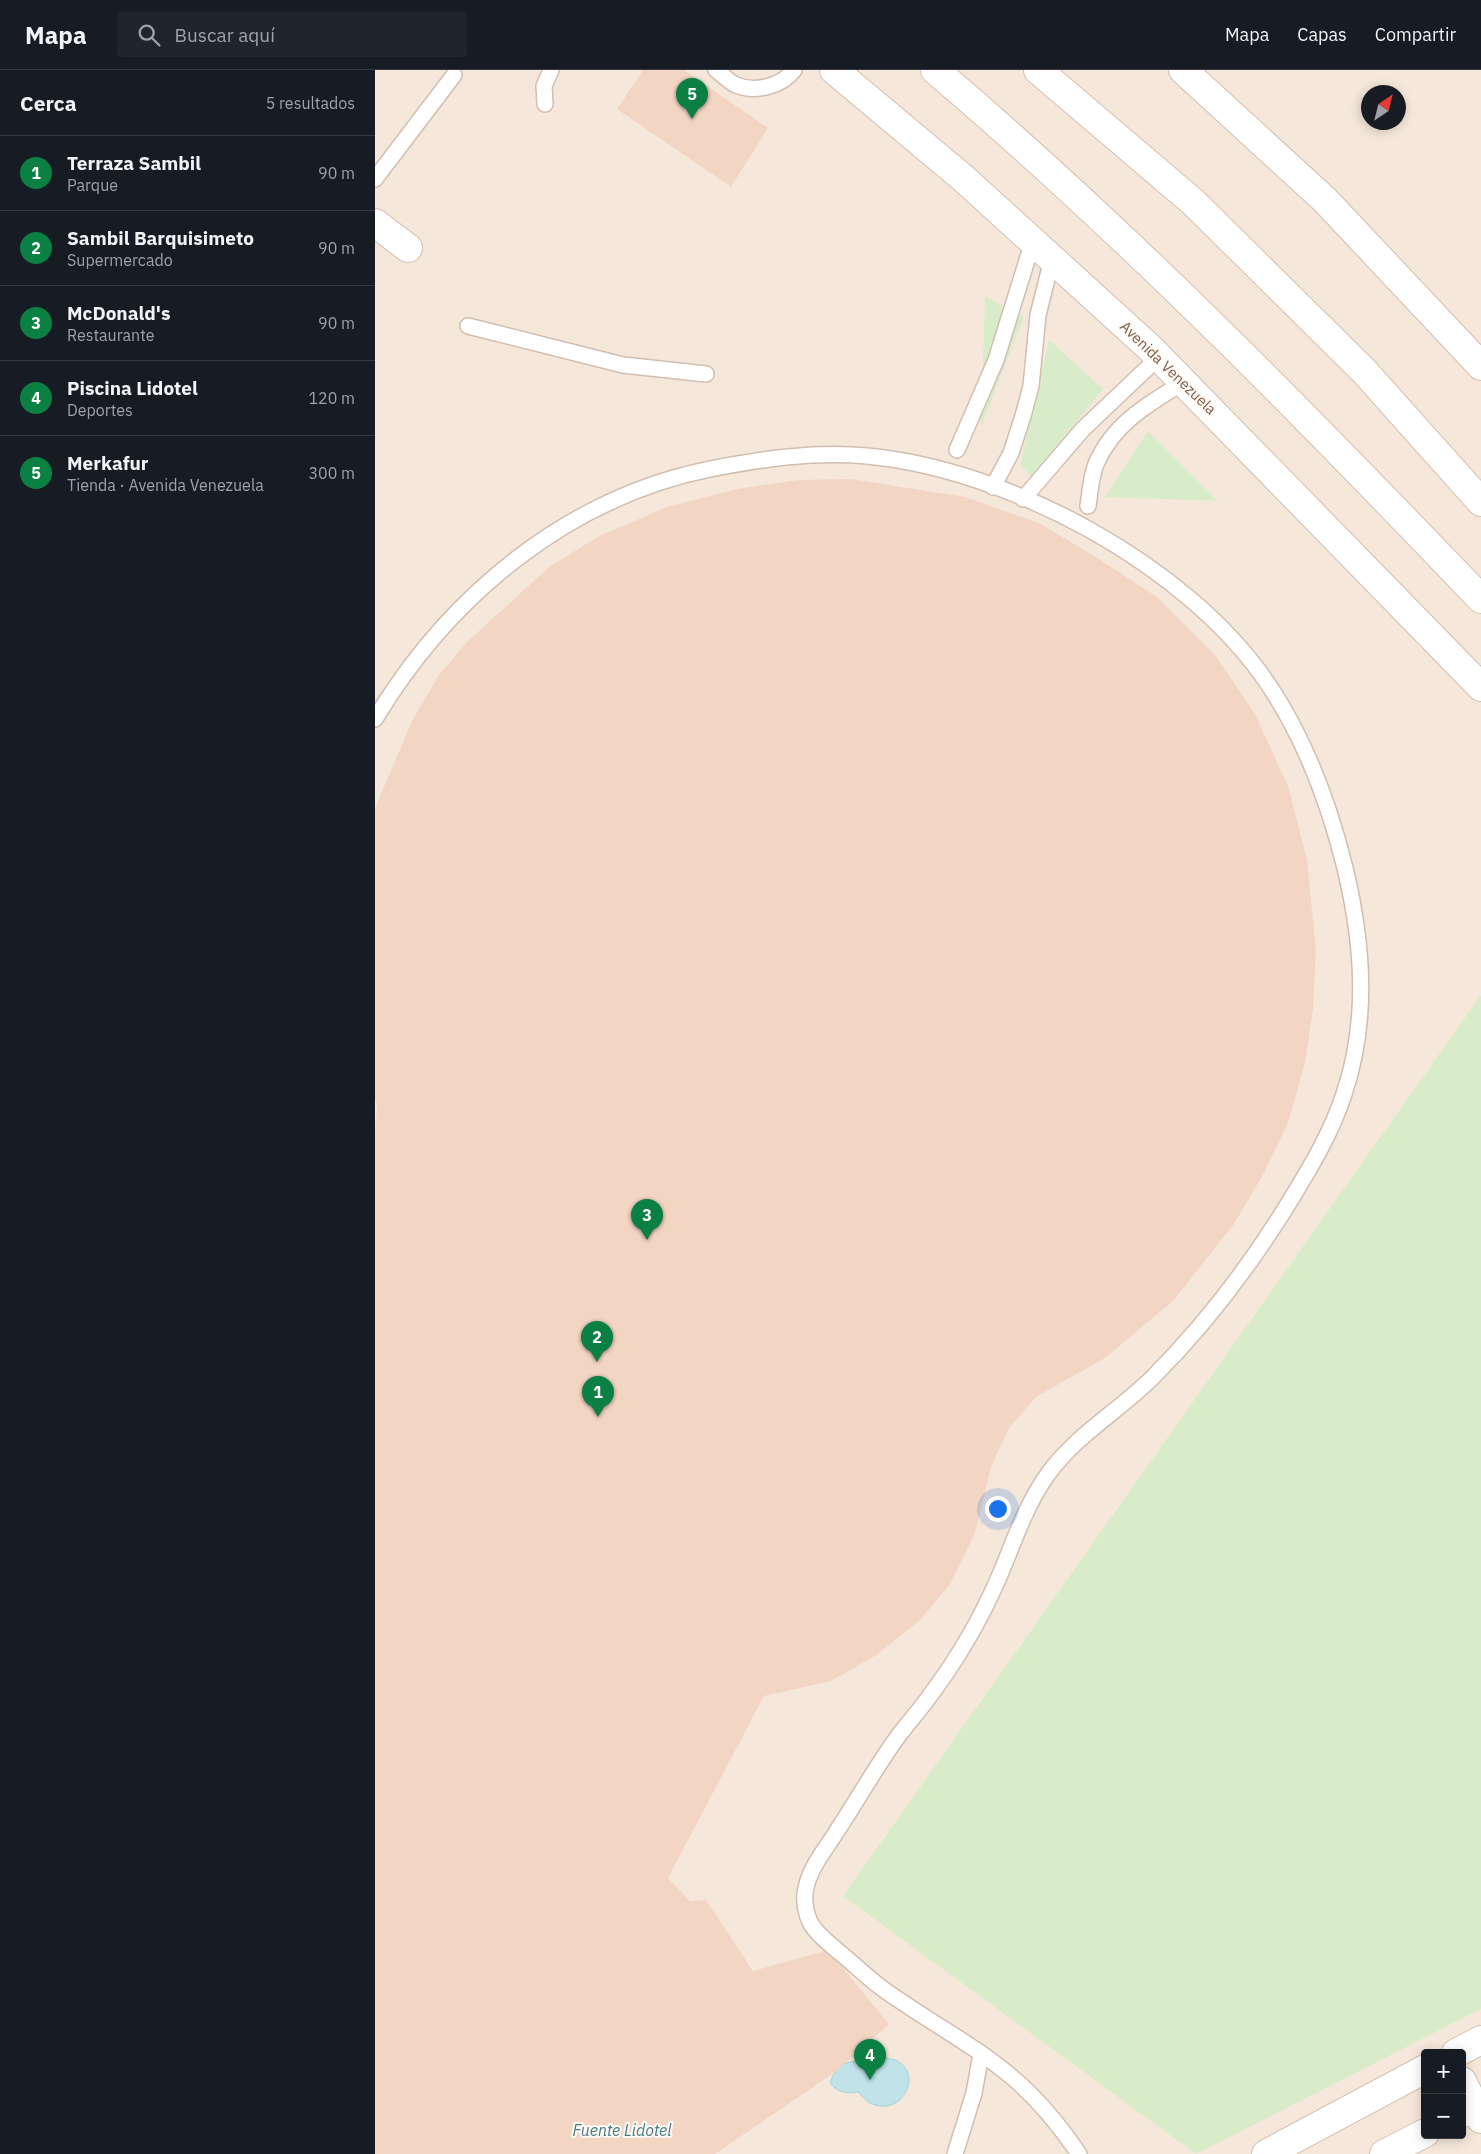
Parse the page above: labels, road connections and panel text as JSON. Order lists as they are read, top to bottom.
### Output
{
  "streets": {
    "street": ["Avenida Venezuela"]
  },
  "water": ["Fuente Lidotel"],
  "north": "top right",
  "page": {
    "header": "Mapa",
    "search": "Buscar aquí",
    "nav": ["Mapa", "Capas", "Compartir"],
    "heading": ["Cerca", "5 resultados"],
    "pins": [
      "5",
      "3",
      "2",
      "1",
      "4"
    ],
    "list": [
      {
        "mark": "1",
        "name": "Terraza Sambil",
        "note": "Parque",
        "value": "90 m"
      },
      {
        "mark": "2",
        "name": "Sambil Barquisimeto",
        "note": "Supermercado",
        "value": "90 m"
      },
      {
        "mark": "3",
        "name": "McDonald's",
        "note": "Restaurante",
        "value": "90 m"
      },
      {
        "mark": "4",
        "name": "Piscina Lidotel",
        "note": "Deportes",
        "value": "120 m"
      },
      {
        "mark": "5",
        "name": "Merkafur",
        "note": "Tienda · Avenida Venezuela",
        "value": "300 m"
      }
    ],
    "map_buttons": ["+", "−"]
  }
}
